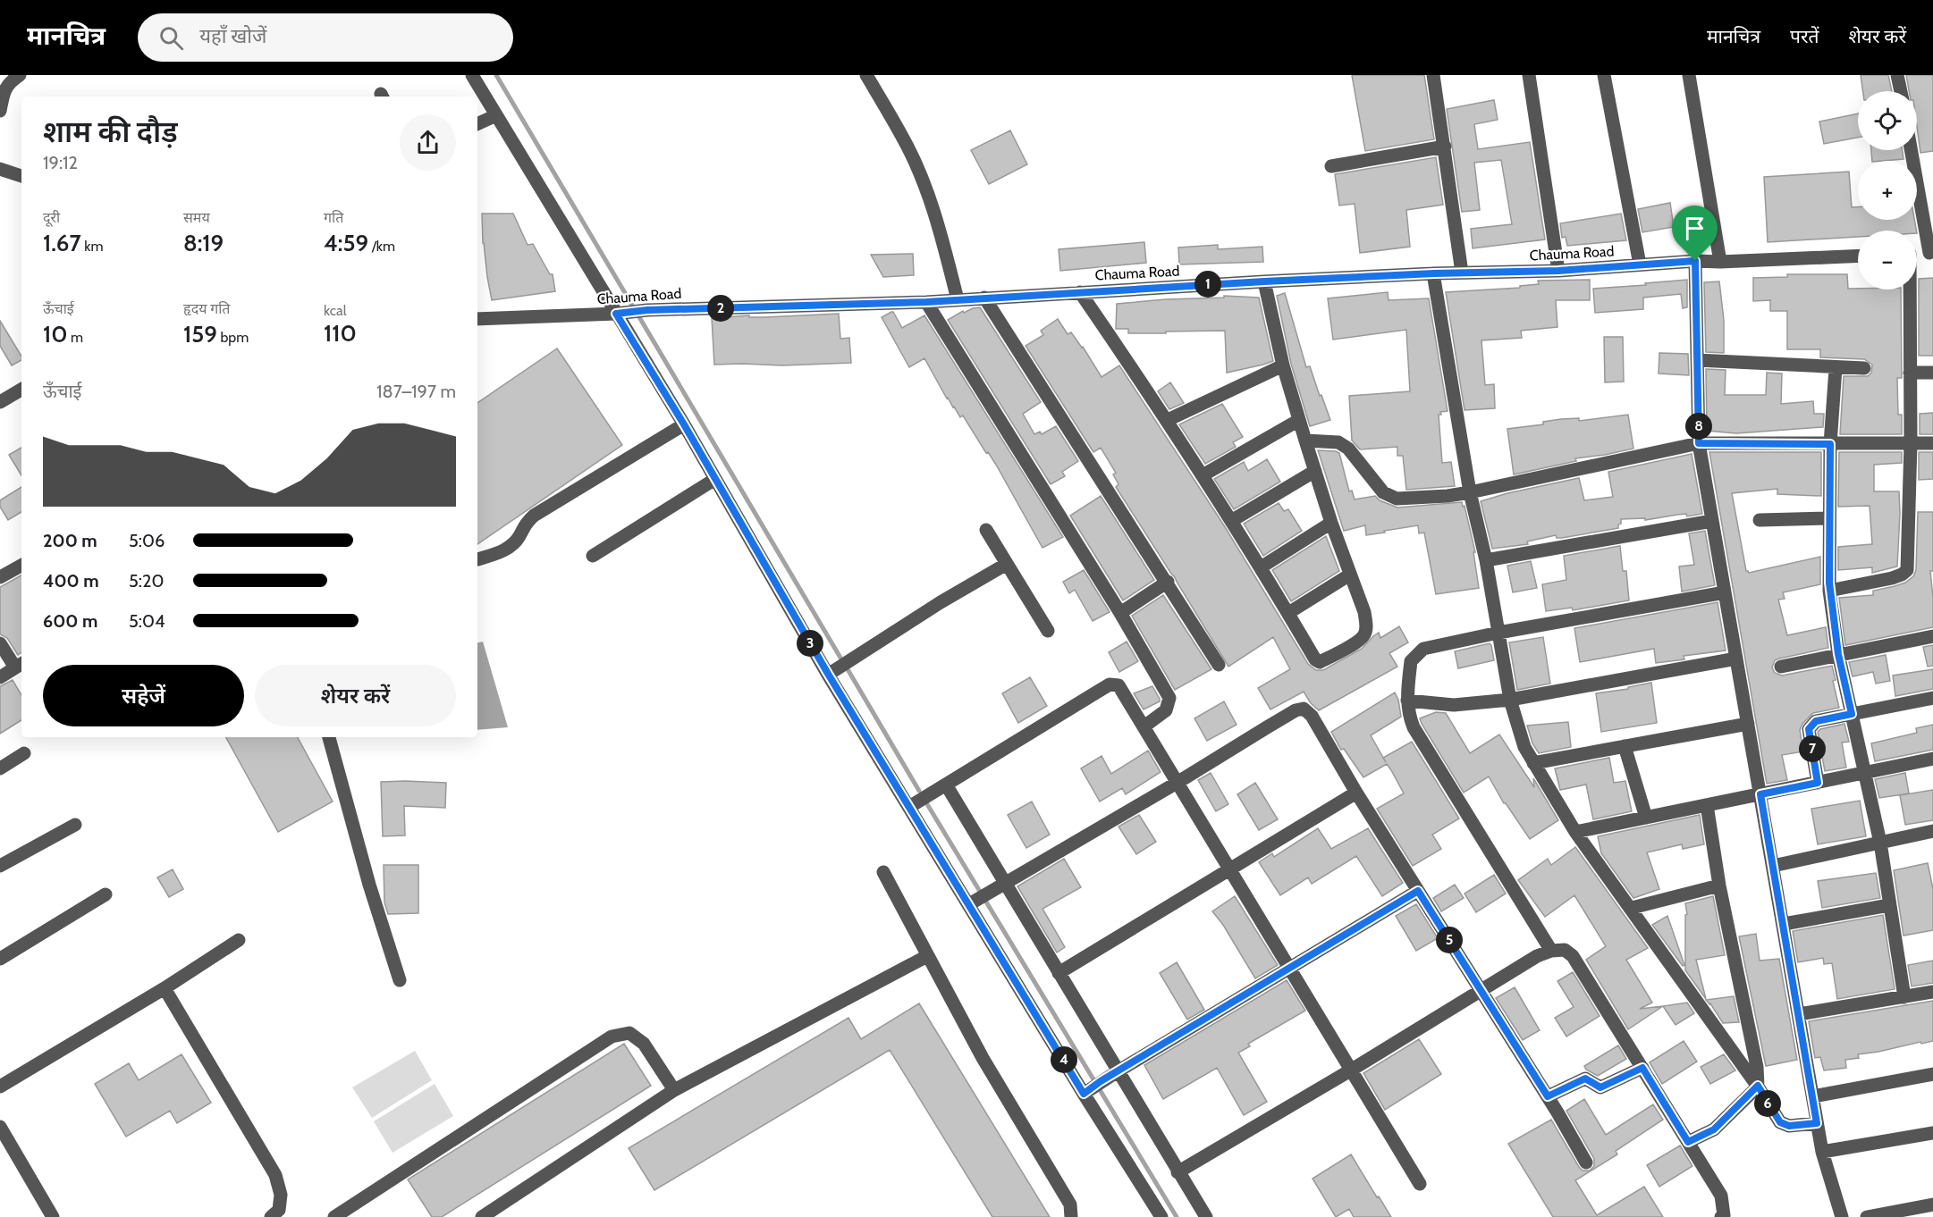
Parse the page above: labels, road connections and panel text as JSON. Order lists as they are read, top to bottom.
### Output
{
  "streets": {
    "street": ["Chauma Road"]
  },
  "page": {
    "header": "मानचित्र",
    "search": "यहाँ खोजें",
    "nav": ["मानचित्र", "परतें", "शेयर करें"],
    "map_buttons": ["+", "−"],
    "heading": ["शाम की दौड़", "19:12"],
    "stats": [
      ["दूरी", "1.67 km"],
      ["समय", "8:19"],
      ["गति", "4:59 /km"],
      ["ऊँचाई", "10 m"],
      ["हृदय गति", "159 bpm"],
      ["kcal", "110"]
    ],
    "pins": [
      "1",
      "2",
      "8",
      "3",
      "7",
      "5",
      "4",
      "6"
    ],
    "chart": ["ऊँचाई", "187–197 m"],
    "list": [
      {
        "name": "200 m",
        "note": "5:06"
      },
      {
        "name": "400 m",
        "note": "5:20"
      },
      {
        "name": "600 m",
        "note": "5:04"
      }
    ],
    "buttons": ["सहेजें", "शेयर करें"]
  }
}
